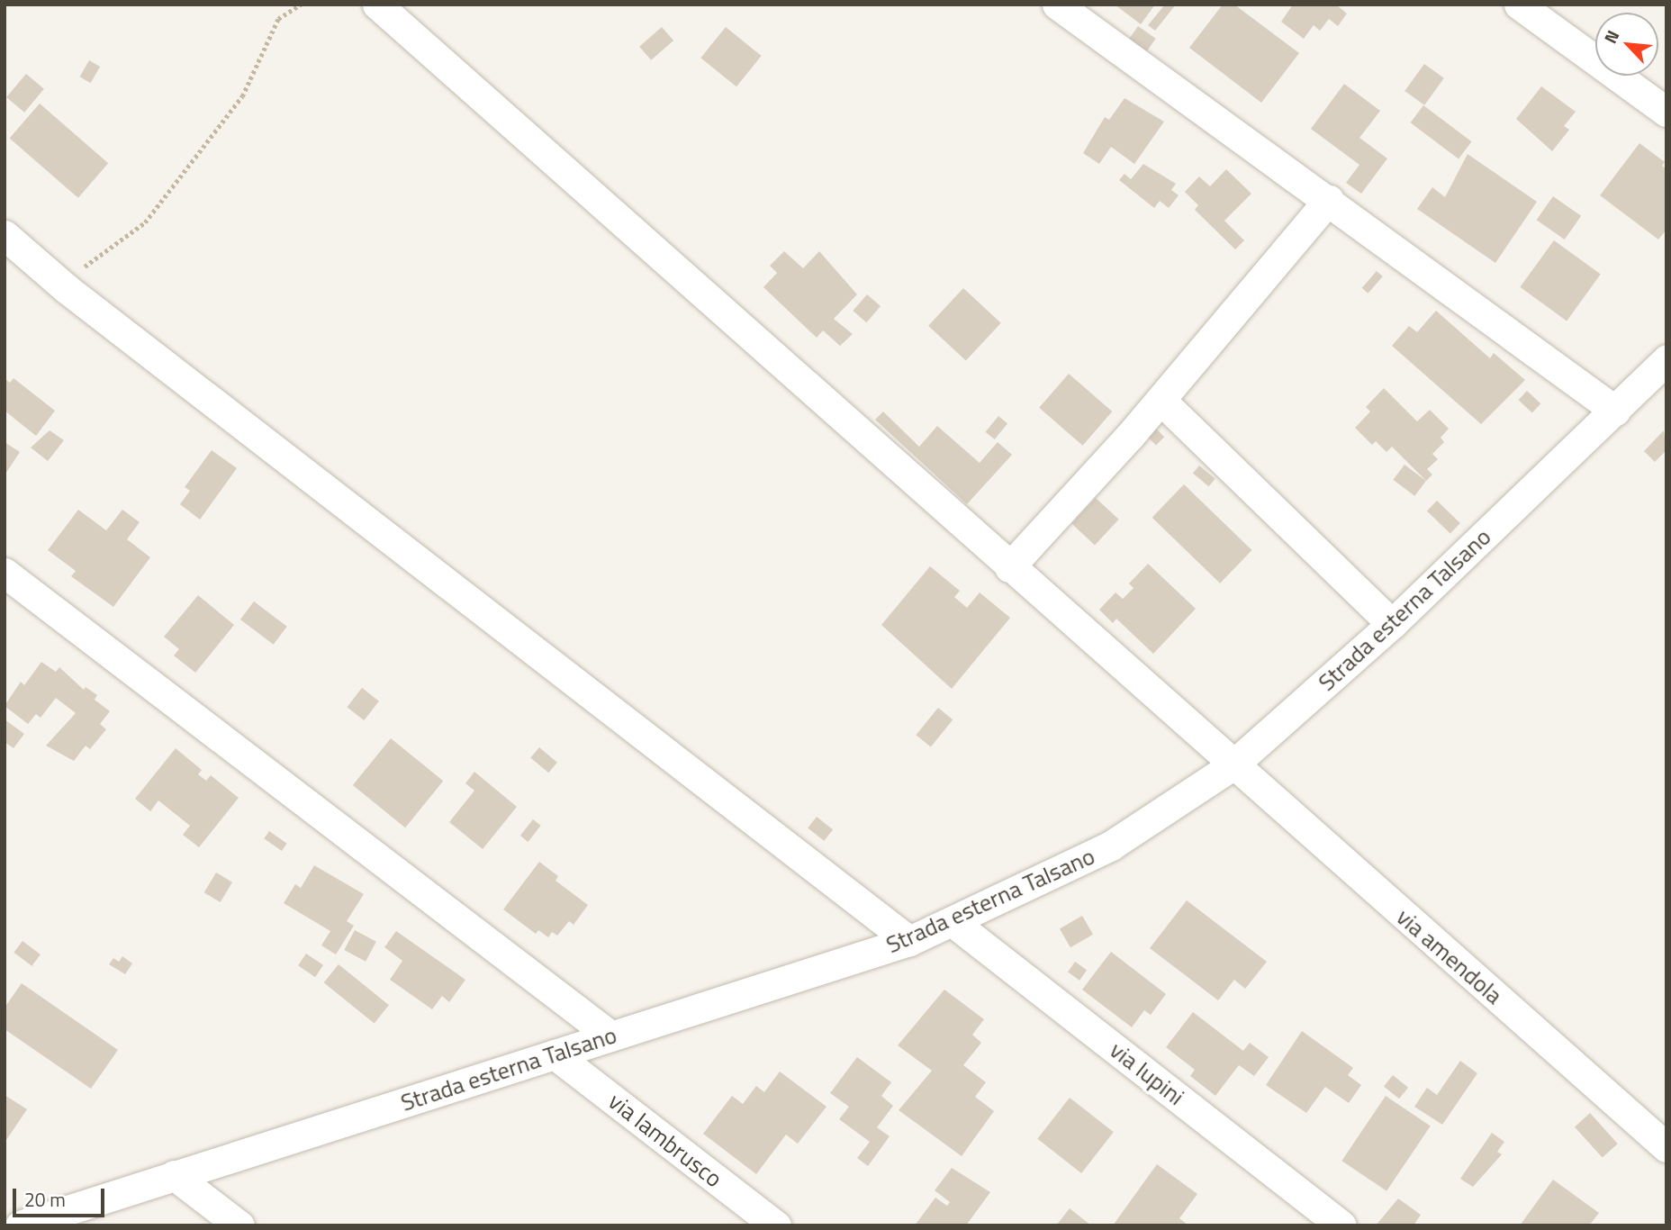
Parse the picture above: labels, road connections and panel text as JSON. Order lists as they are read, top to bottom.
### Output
{
  "streets": {
    "street": [
      "Strada esterna Talsano",
      "via amendola",
      "via lupini",
      "via lambrusco"
    ]
  },
  "crossings": [
    ["Strada esterna Talsano", "via amendola"],
    ["Strada esterna Talsano", "via lupini"],
    ["Strada esterna Talsano", "via lambrusco"]
  ],
  "scale_bar": "20 m",
  "north": "top left"
}
